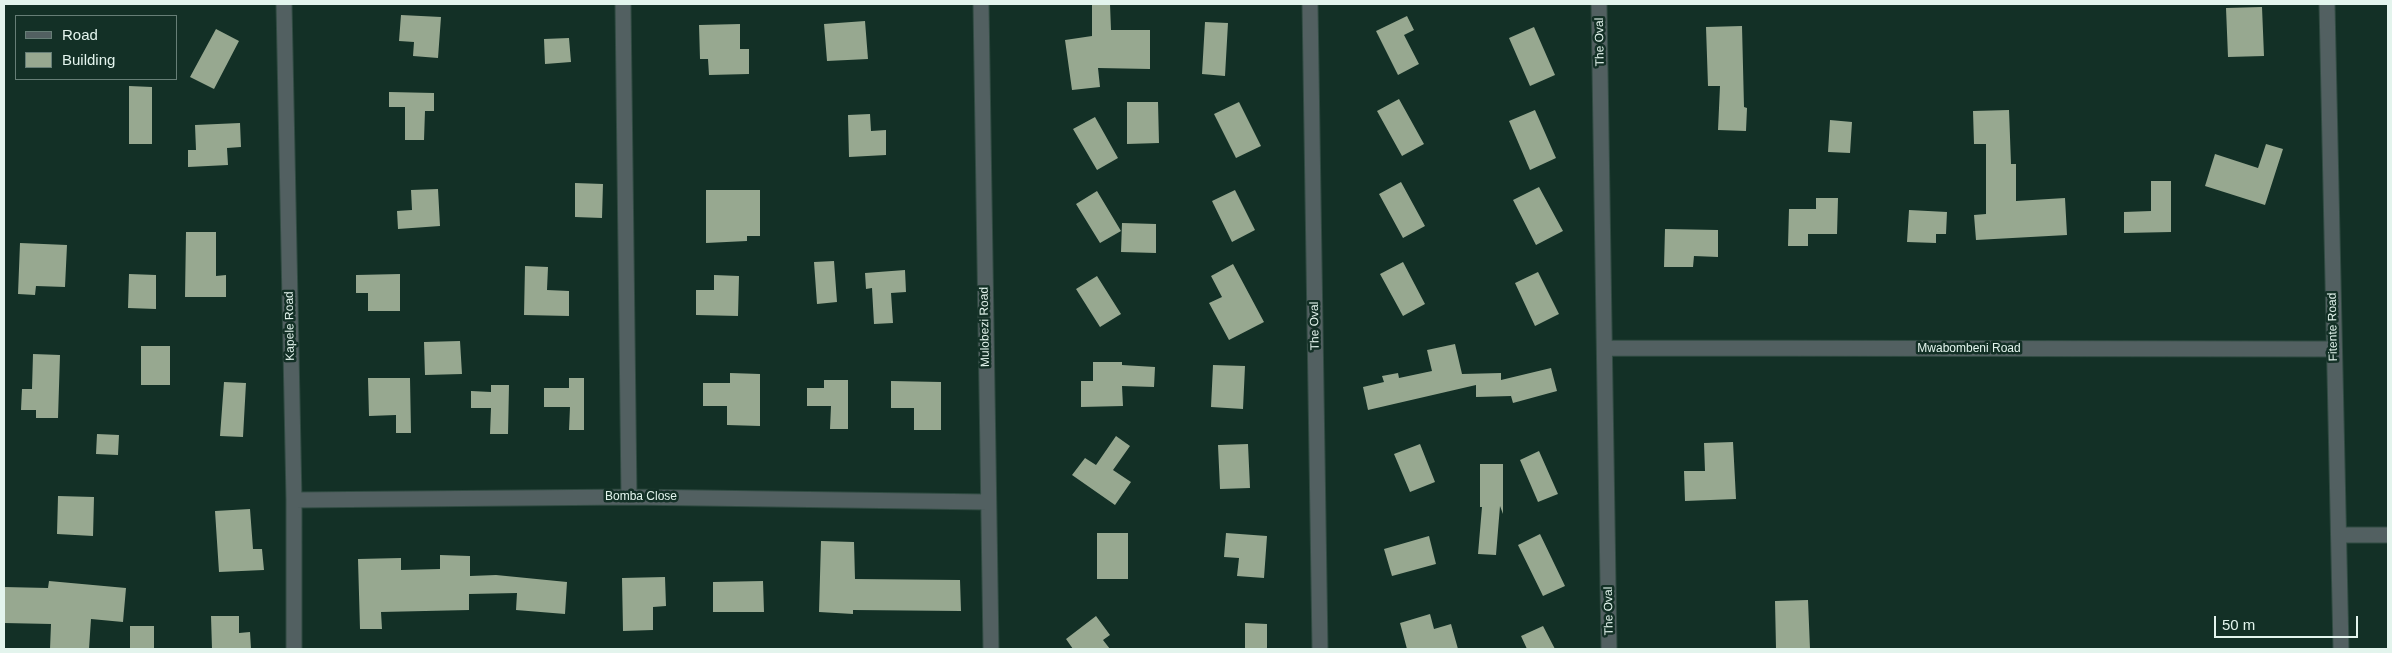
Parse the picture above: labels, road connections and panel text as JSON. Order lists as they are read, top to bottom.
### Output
{
  "streets": {
    "street": [
      "The Oval",
      "Kapele Road",
      "Mulobezi Road",
      "Fitente Road",
      "Mwabombeni Road",
      "Bomba Close"
    ]
  },
  "crossings": [
    ["The Oval", "Mwabombeni Road"],
    ["Kapele Road", "Bomba Close"],
    ["Mulobezi Road", "Bomba Close"],
    ["Fitente Road", "Mwabombeni Road"]
  ],
  "legend": ["Road", "Building"],
  "scale_bar": "50 m"
}
